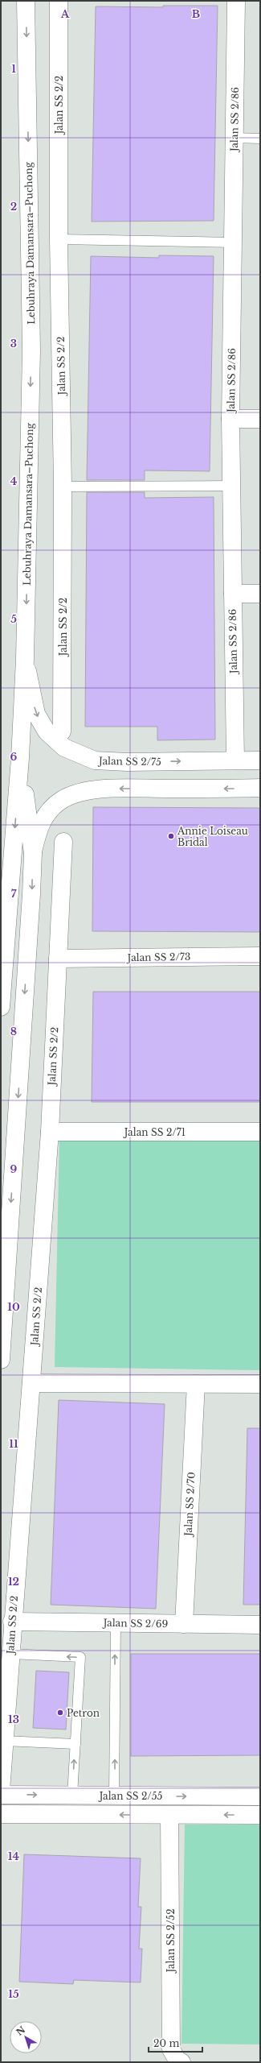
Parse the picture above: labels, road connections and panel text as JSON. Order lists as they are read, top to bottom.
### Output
{
  "streets": {
    "main road": [
      "Jalan SS 2/2",
      "Jalan SS 2/86",
      "Lebuhraya Damansara–Puchong",
      "Jalan SS 2/75",
      "Jalan SS 2/73",
      "Jalan SS 2/71",
      "Jalan SS 2/70",
      "Jalan SS 2/69",
      "Jalan SS 2/55",
      "Jalan SS 2/52"
    ]
  },
  "crossings": [
    ["Jalan SS 2/2", "Jalan SS 2/73"],
    ["Jalan SS 2/2", "Jalan SS 2/71"],
    ["Jalan SS 2/2", "Jalan SS 2/69"],
    ["Jalan SS 2/86", "Jalan SS 2/75"],
    ["Lebuhraya Damansara–Puchong", "Jalan SS 2/75"],
    ["Jalan SS 2/70", "Jalan SS 2/69"],
    ["Jalan SS 2/55", "Jalan SS 2/52"]
  ],
  "one_way": ["Lebuhraya Damansara–Puchong", "Jalan SS 2/75"],
  "places": ["Annie Loiseau Bridal", "Petron"],
  "scale_bar": "20 m",
  "north": "top left",
  "grid": {
    "columns": ["A", "B"],
    "rows": [
      "1",
      "2",
      "3",
      "4",
      "5",
      "6",
      "7",
      "8",
      "9",
      "10",
      "11",
      "12",
      "13",
      "14",
      "15"
    ]
  }
}
